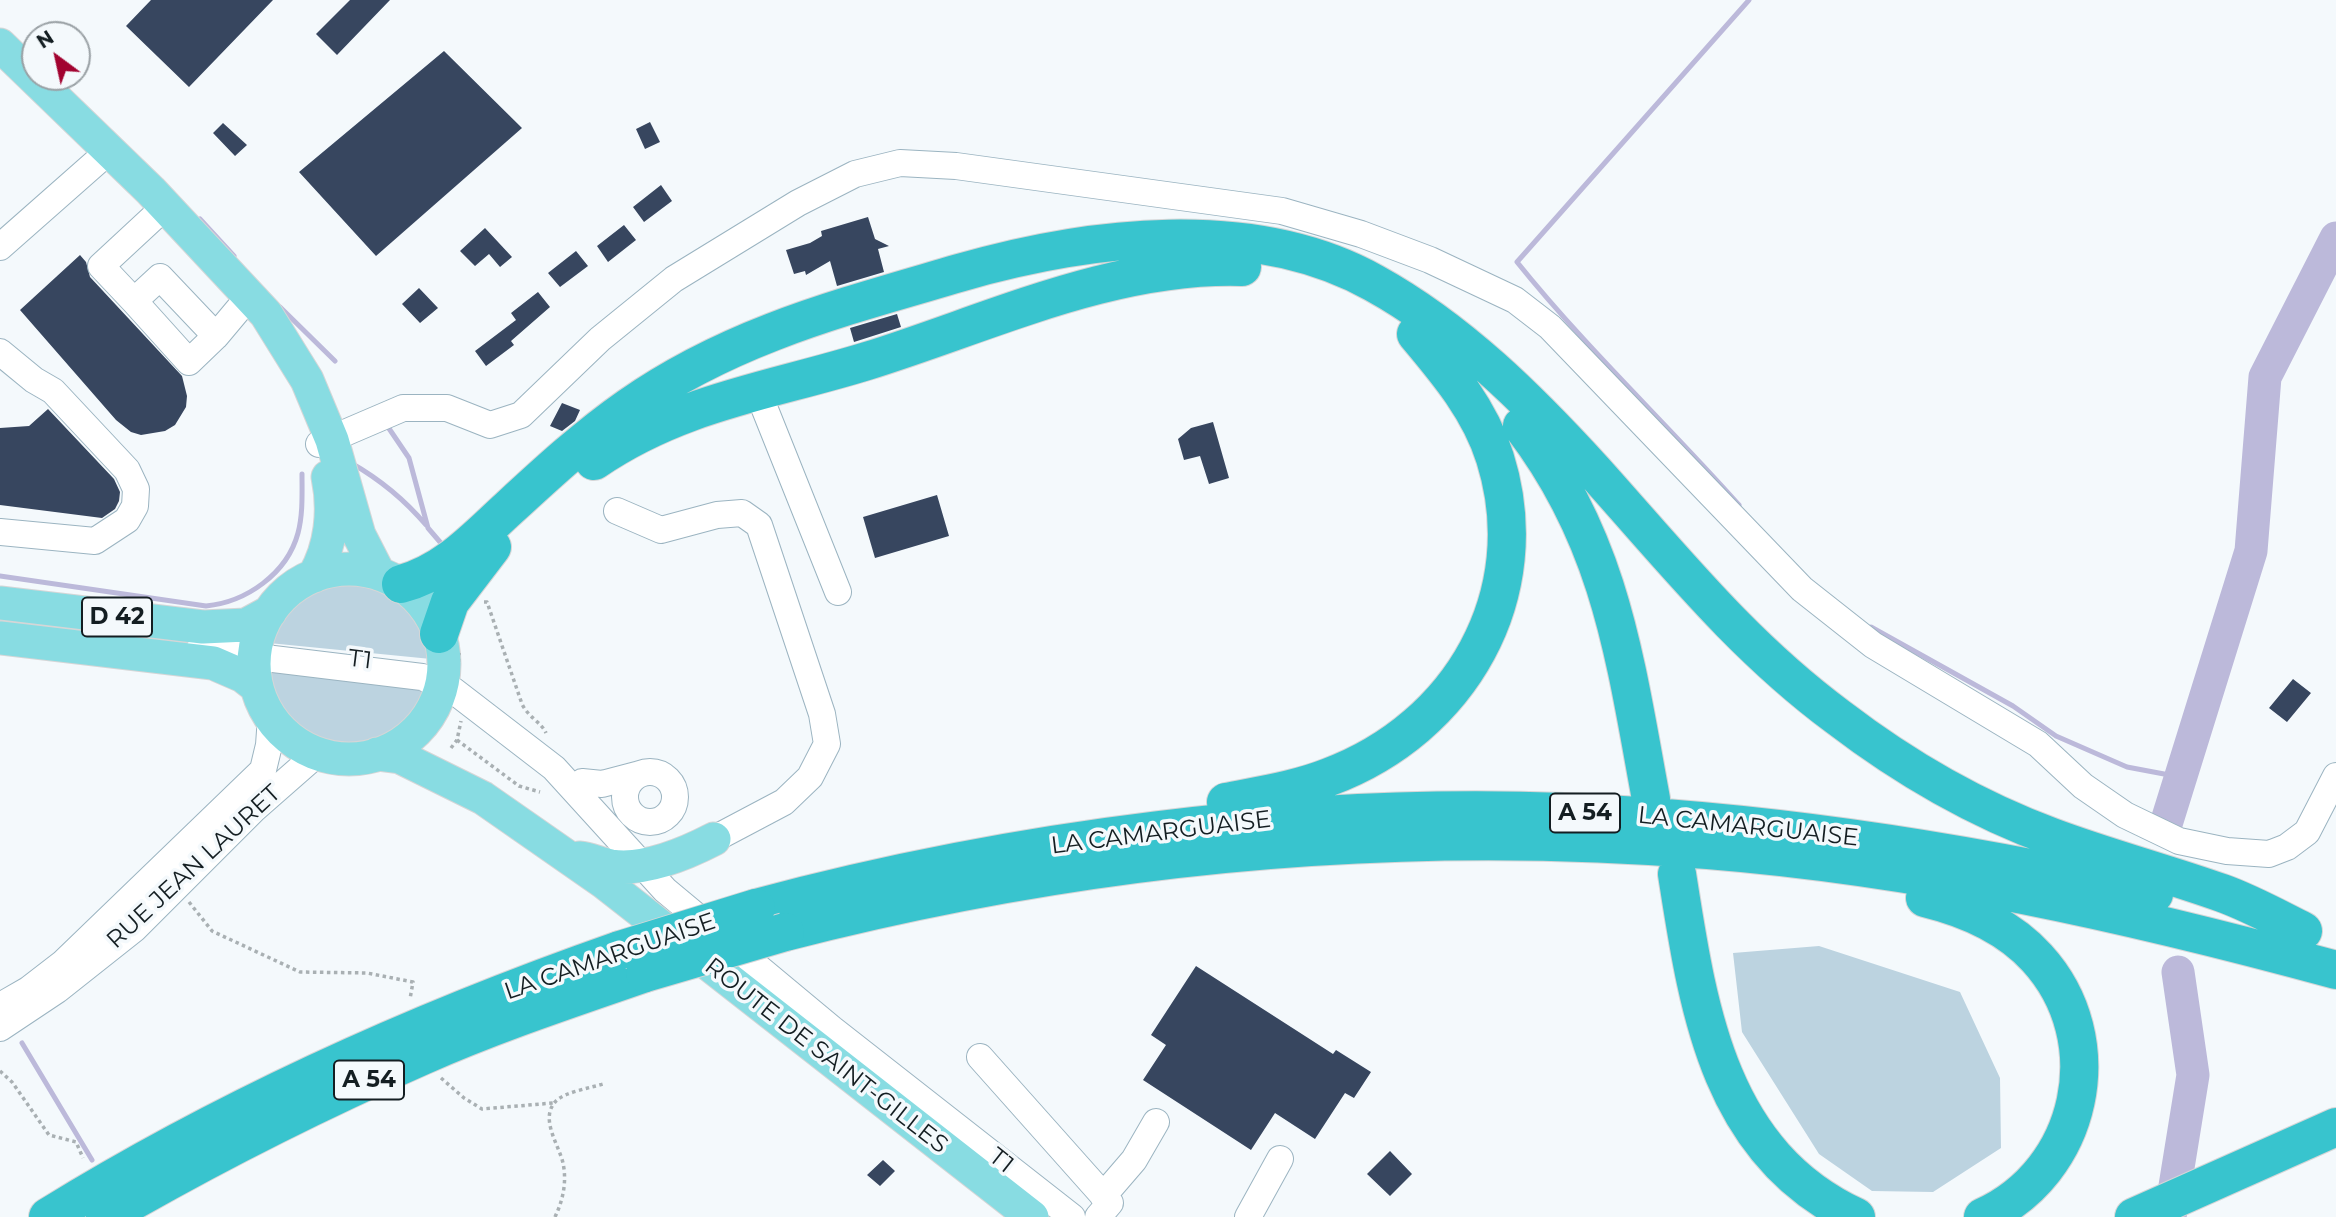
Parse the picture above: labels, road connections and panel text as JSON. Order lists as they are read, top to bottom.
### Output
{
  "streets": {
    "highway": ["A 54", "LA CAMARGUAISE"],
    "main road": ["D 42", "ROUTE DE SAINT-GILLES"],
    "street": ["T1", "RUE JEAN LAURET"]
  },
  "crossings": [
    ["D 42", "T1"]
  ],
  "north": "top left"
}
